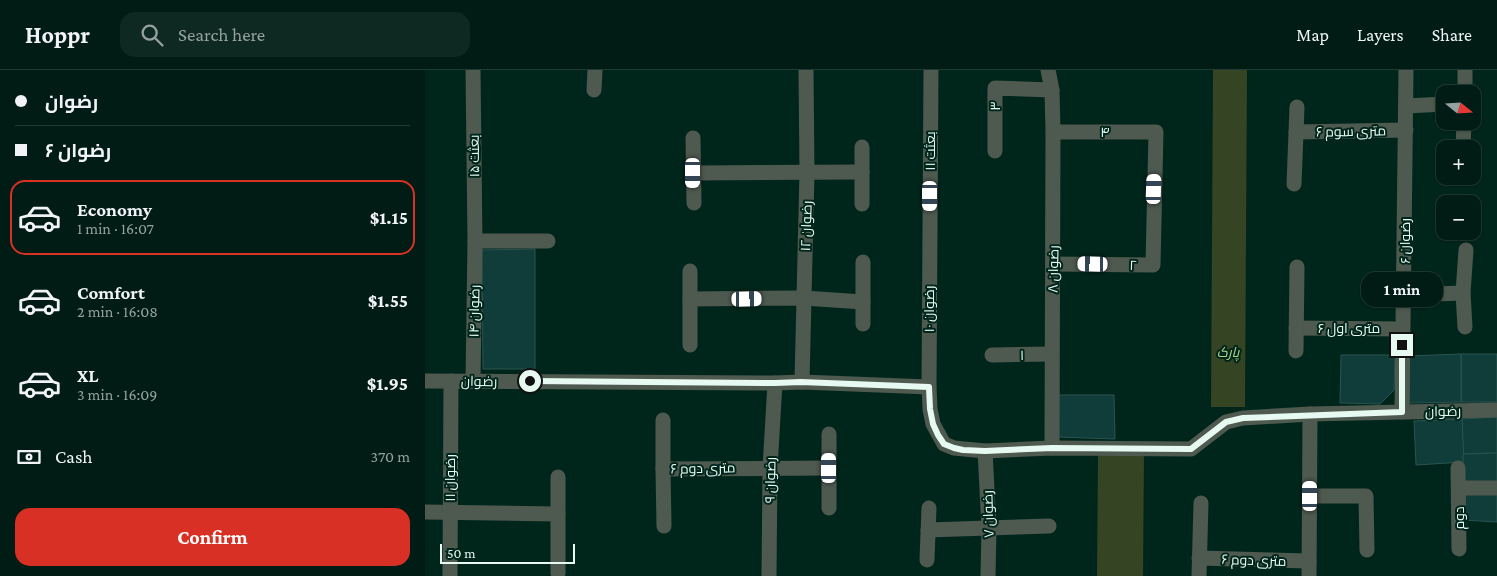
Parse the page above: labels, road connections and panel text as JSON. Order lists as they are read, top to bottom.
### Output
{
  "streets": {
    "street": [
      "۳",
      "۶ متری سوم",
      "۴",
      "بعثت ۱۱",
      "بعثت ۱۵",
      "رضوان ۱۲",
      "رضوان ۶",
      "۲",
      "رضوان ۸",
      "رضوان ۱۰",
      "رضوان ۱۴",
      "۶ متری اول",
      "۱",
      "رضوان",
      "۶ متری دوم",
      "رضوان ۱۱",
      "رضوان ۹",
      "رضوان ۷",
      "دوم"
    ]
  },
  "crossings": [
    ["۳", "رضوان ۸"],
    ["۶ متری سوم", "رضوان ۶"],
    ["۴", "۲"],
    ["۴", "رضوان ۸"],
    ["بعثت ۱۱", "رضوان ۱۰"],
    ["بعثت ۱۵", "رضوان ۱۴"],
    ["رضوان ۱۲", "رضوان"],
    ["رضوان ۶", "۶ متری اول"],
    ["رضوان ۶", "رضوان"],
    ["۲", "رضوان ۸"],
    ["رضوان ۸", "۱"],
    ["رضوان ۸", "رضوان"],
    ["رضوان ۱۰", "رضوان"],
    ["رضوان ۱۴", "رضوان"],
    ["رضوان", "رضوان ۱۱"],
    ["رضوان", "رضوان ۹"],
    ["رضوان", "رضوان ۷"],
    ["۶ متری دوم", "رضوان ۹"]
  ],
  "parks": ["پارک"],
  "scale_bar": "50 m",
  "north": "right",
  "page": {
    "header": "Hoppr",
    "search": "Search here",
    "nav": ["Map", "Layers", "Share"],
    "banner": ["رضوان", "رضوان ۶"],
    "map_buttons": ["+", "−"],
    "list": [
      {
        "name": "Economy",
        "note": "1 min · 16:07",
        "value": "$1.15"
      },
      {
        "name": "Comfort",
        "note": "2 min · 16:08",
        "value": "$1.55"
      },
      {
        "name": "XL",
        "note": "3 min · 16:09",
        "value": "$1.95"
      }
    ],
    "bubble": "1 min",
    "pay": ["Cash", "370 m"],
    "buttons": "Confirm",
    "scale": "50 m"
  }
}
